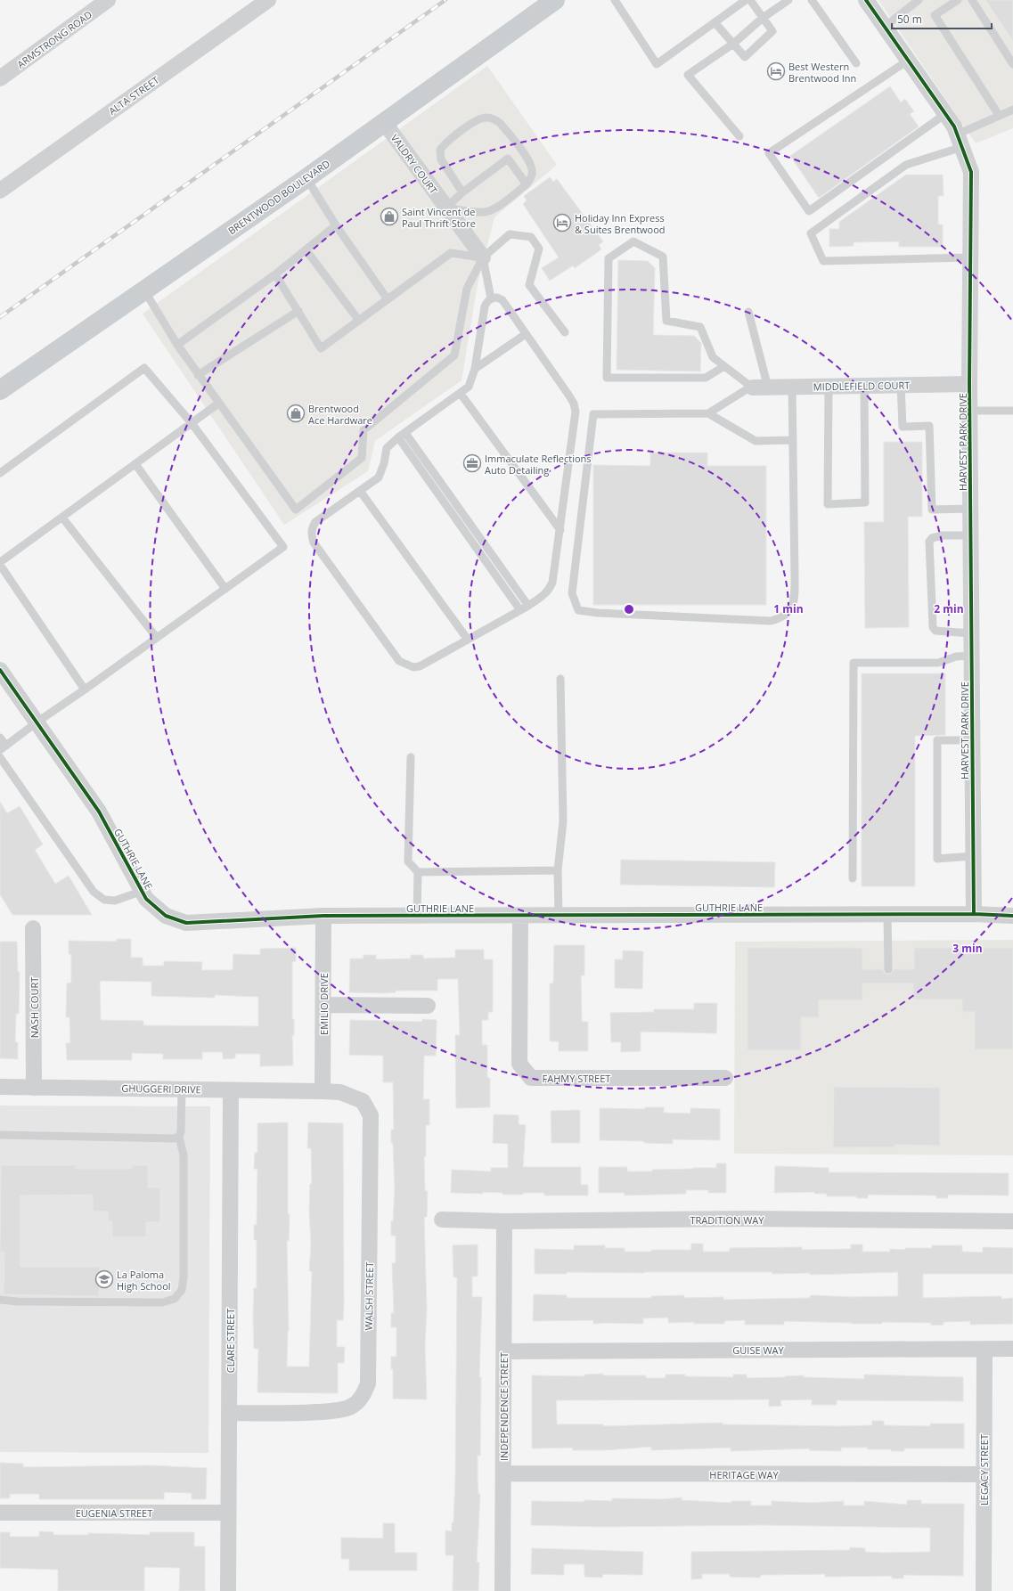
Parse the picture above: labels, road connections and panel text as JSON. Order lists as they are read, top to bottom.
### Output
{
  "streets": {
    "main road": ["BRENTWOOD BOULEVARD"],
    "street": [
      "ARMSTRONG ROAD",
      "ALTA STREET",
      "VALDRY COURT",
      "MIDDLEFIELD COURT",
      "HARVEST PARK DRIVE",
      "GUTHRIE LANE",
      "EMILIO DRIVE",
      "NASH COURT",
      "FAHMY STREET",
      "GHUGGERI DRIVE",
      "TRADITION WAY",
      "WALSH STREET",
      "CLARE STREET",
      "GUISE WAY",
      "INDEPENDENCE STREET",
      "LEGACY STREET",
      "HERITAGE WAY",
      "EUGENIA STREET"
    ]
  },
  "crossings": [
    ["VALDRY COURT", "BRENTWOOD BOULEVARD"],
    ["MIDDLEFIELD COURT", "HARVEST PARK DRIVE"],
    ["HARVEST PARK DRIVE", "GUTHRIE LANE"],
    ["GUTHRIE LANE", "EMILIO DRIVE"],
    ["GUTHRIE LANE", "FAHMY STREET"],
    ["EMILIO DRIVE", "GHUGGERI DRIVE"],
    ["EMILIO DRIVE", "WALSH STREET"],
    ["NASH COURT", "GHUGGERI DRIVE"],
    ["GHUGGERI DRIVE", "WALSH STREET"],
    ["GHUGGERI DRIVE", "CLARE STREET"],
    ["TRADITION WAY", "INDEPENDENCE STREET"],
    ["WALSH STREET", "CLARE STREET"],
    ["CLARE STREET", "EUGENIA STREET"],
    ["GUISE WAY", "INDEPENDENCE STREET"],
    ["GUISE WAY", "LEGACY STREET"],
    ["INDEPENDENCE STREET", "HERITAGE WAY"],
    ["LEGACY STREET", "HERITAGE WAY"]
  ],
  "places": {
    "hotel": ["Best Western Brentwood Inn", "Holiday Inn Express & Suites Brentwood"],
    "shop": ["Saint Vincent de Paul Thrift Store", "Brentwood Ace Hardware"],
    "office": ["Immaculate Reflections Auto Detailing"],
    "school or university": ["La Paloma High School"]
  },
  "scale_bar": "50 m",
  "rings": ["1 min", "2 min", "3 min"]
}
